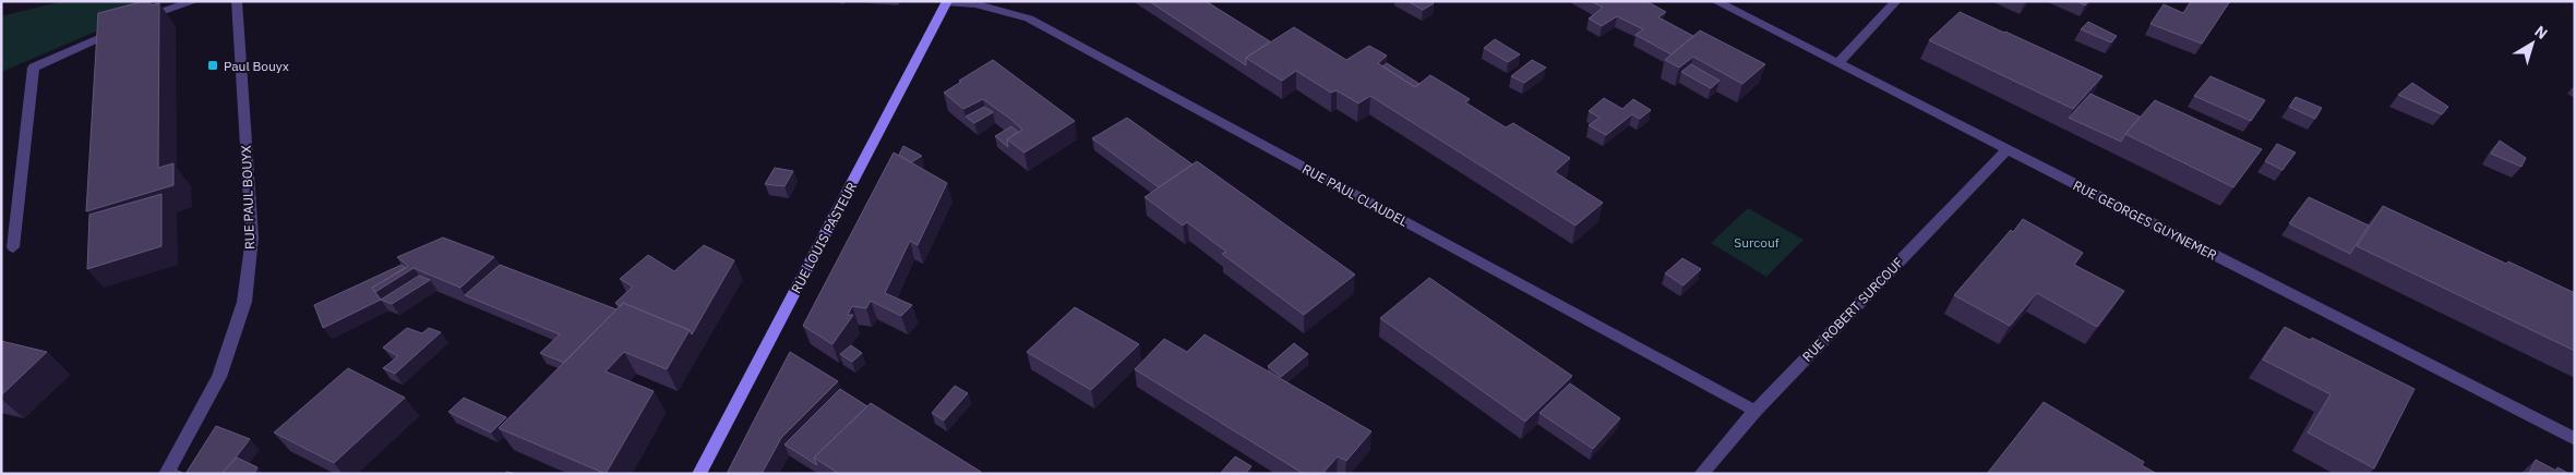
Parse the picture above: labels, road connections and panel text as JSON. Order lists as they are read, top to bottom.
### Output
{
  "streets": {
    "main road": ["RUE LOUIS PASTEUR"],
    "street": [
      "RUE PAUL CLAUDEL",
      "RUE PAUL BOUYX",
      "RUE GEORGES GUYNEMER",
      "RUE ROBERT SURCOUF"
    ]
  },
  "crossings": [
    ["RUE PAUL CLAUDEL", "RUE LOUIS PASTEUR"],
    ["RUE PAUL CLAUDEL", "RUE ROBERT SURCOUF"],
    ["RUE GEORGES GUYNEMER", "RUE ROBERT SURCOUF"]
  ],
  "parks": ["Surcouf"],
  "places": {
    "transit": ["Paul Bouyx"]
  },
  "north": "top right"
}
